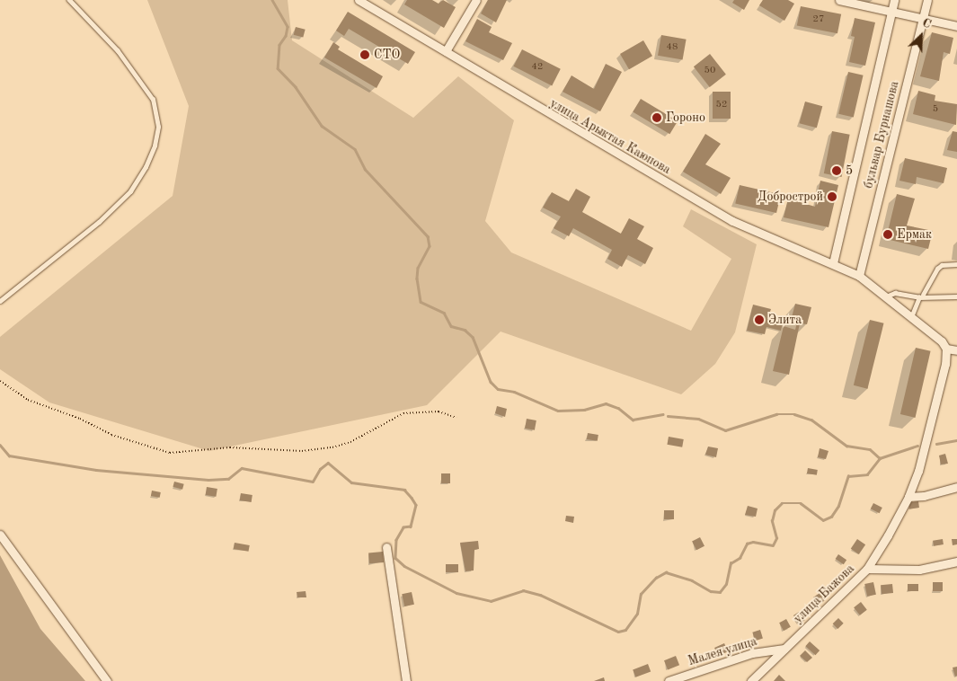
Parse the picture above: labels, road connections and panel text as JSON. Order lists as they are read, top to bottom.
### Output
{
  "streets": {
    "street": [
      "бульвар Бурнашова",
      "улица Арыктая Каюпова",
      "улица Бажова",
      "Малея улица"
    ]
  },
  "crossings": [
    ["бульвар Бурнашова", "улица Арыктая Каюпова"],
    ["улица Бажова", "Малея улица"]
  ],
  "places": [
    "СТО",
    "Гороно",
    "5",
    "Добрострой",
    "Ермак",
    "Элита"
  ],
  "house_numbers": [
    "27",
    "48",
    "42",
    "50",
    "52",
    "5"
  ],
  "north": "top right"
}
